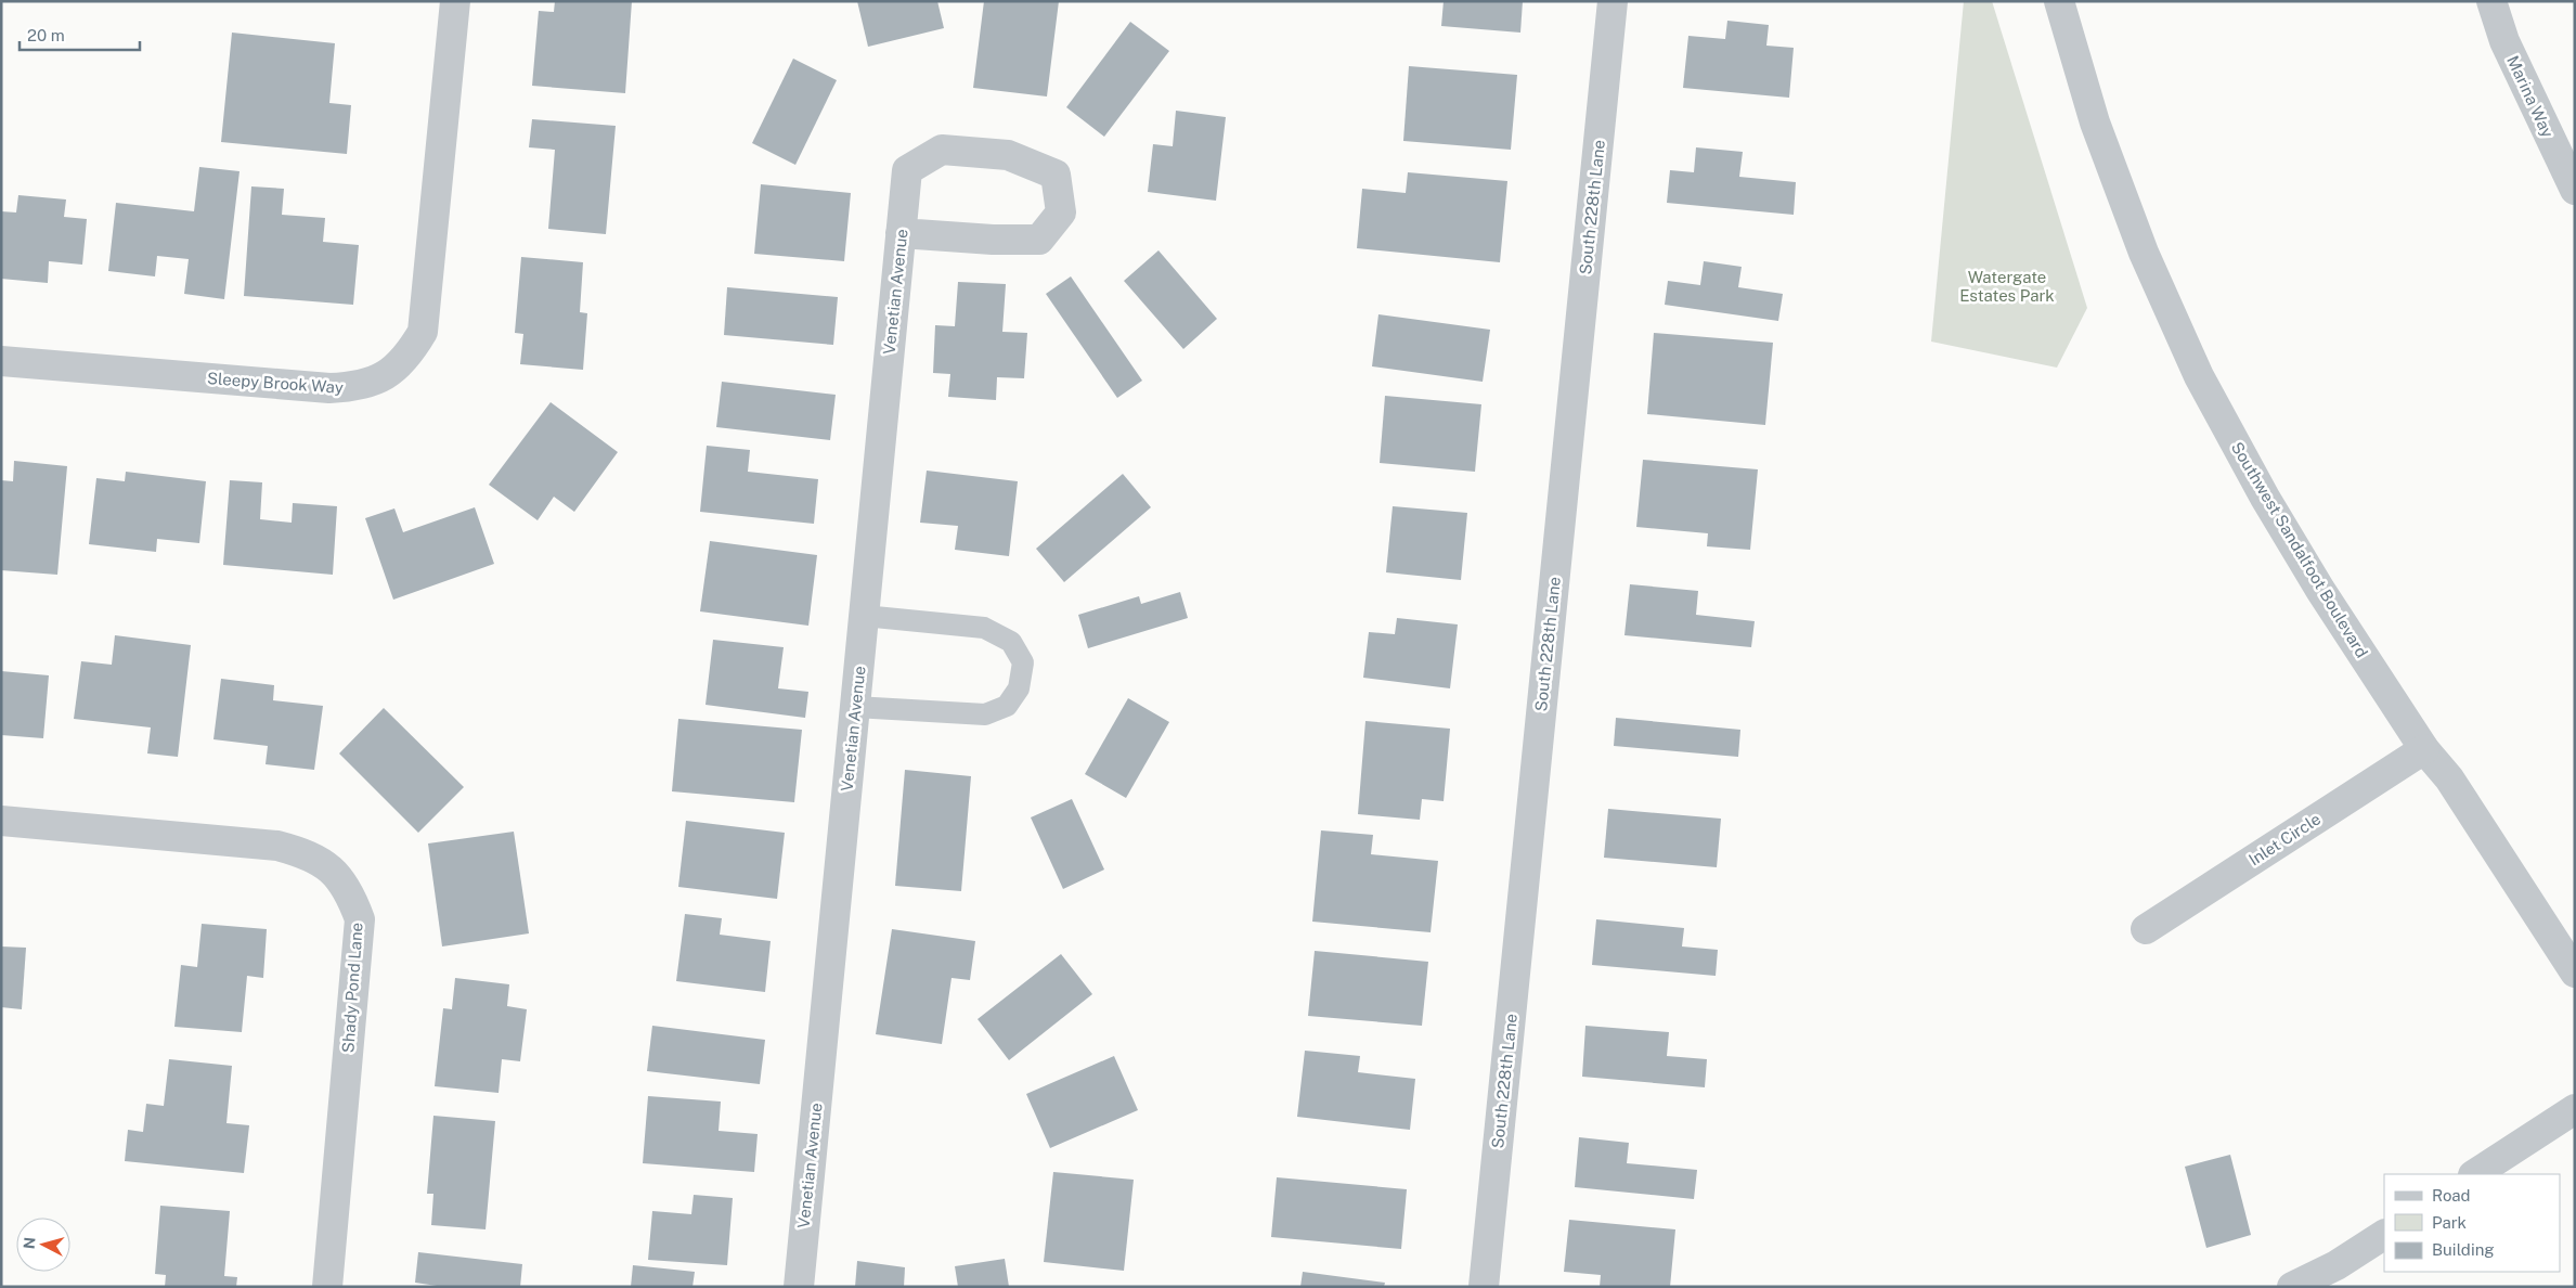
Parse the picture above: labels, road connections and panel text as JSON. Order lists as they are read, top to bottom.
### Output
{
  "streets": {
    "street": [
      "Marina Way",
      "South 228th Lane",
      "Venetian Avenue",
      "Sleepy Brook Way",
      "Southwest Sandalfoot Boulevard",
      "Inlet Circle",
      "Shady Pond Lane"
    ]
  },
  "crossings": [
    ["Southwest Sandalfoot Boulevard", "Inlet Circle"]
  ],
  "parks": ["Watergate Estates Park"],
  "legend": ["Road", "Park", "Building"],
  "scale_bar": "20 m",
  "north": "left"
}
